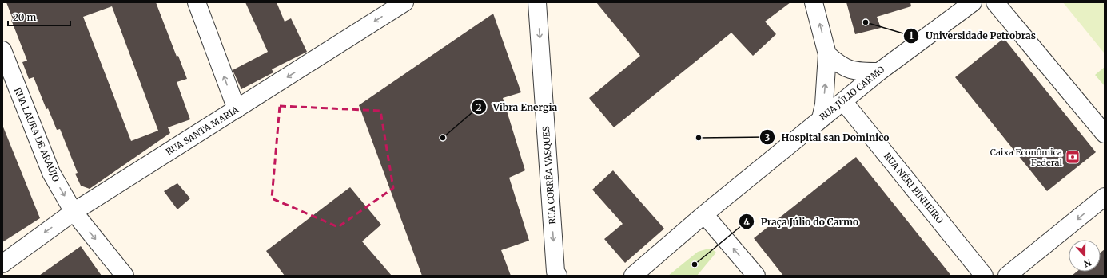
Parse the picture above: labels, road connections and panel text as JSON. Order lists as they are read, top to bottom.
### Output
{
  "streets": {
    "street": [
      "RUA JÚLIO CARMO",
      "RUA SANTA MARIA",
      "RUA LAURA DE ARAÚJO",
      "RUA CORRÊA VASQUES",
      "RUA NÉRI PINHEIRO"
    ]
  },
  "crossings": [
    ["RUA JÚLIO CARMO", "RUA NÉRI PINHEIRO"],
    ["RUA SANTA MARIA", "RUA LAURA DE ARAÚJO"]
  ],
  "one_way": ["RUA SANTA MARIA", "RUA LAURA DE ARAÚJO", "RUA CORRÊA VASQUES"],
  "places": {
    "other": [
      "Universidade Petrobras",
      "Vibra Energia",
      "Hospital san Dominico",
      "Praça Júlio do Carmo"
    ],
    "bank": ["Caixa Econômica Federal"]
  },
  "scale_bar": "20 m",
  "north": "bottom"
}
